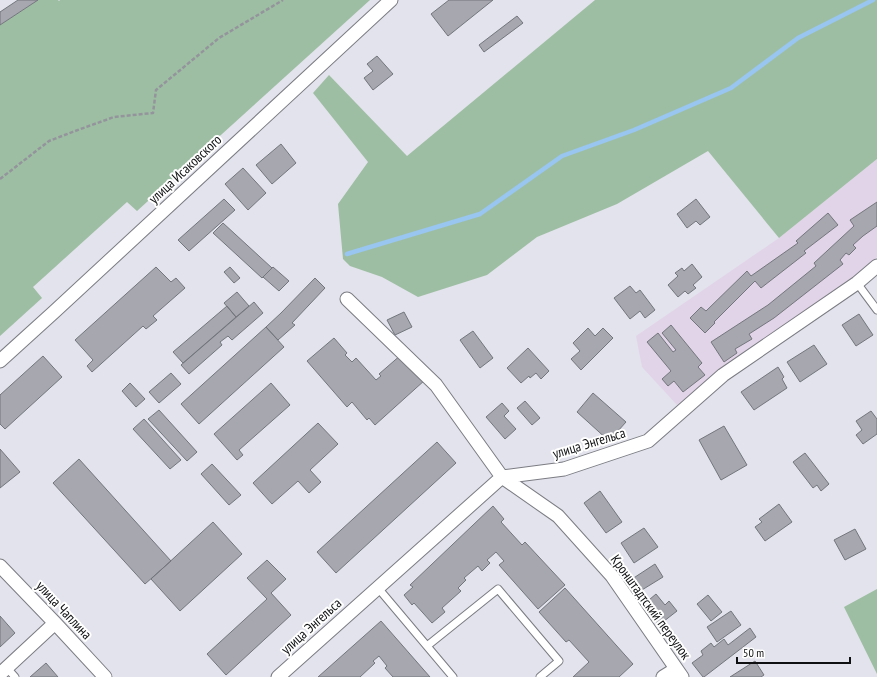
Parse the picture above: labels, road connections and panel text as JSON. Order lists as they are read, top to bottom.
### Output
{
  "streets": {
    "street": [
      "улица Исаковского",
      "улица Энгельса",
      "Кронштадтский переулок",
      "улица Чаплина"
    ]
  },
  "crossings": [
    ["улица Энгельса", "Кронштадтский переулок"]
  ],
  "scale_bar": "50 m"
}
